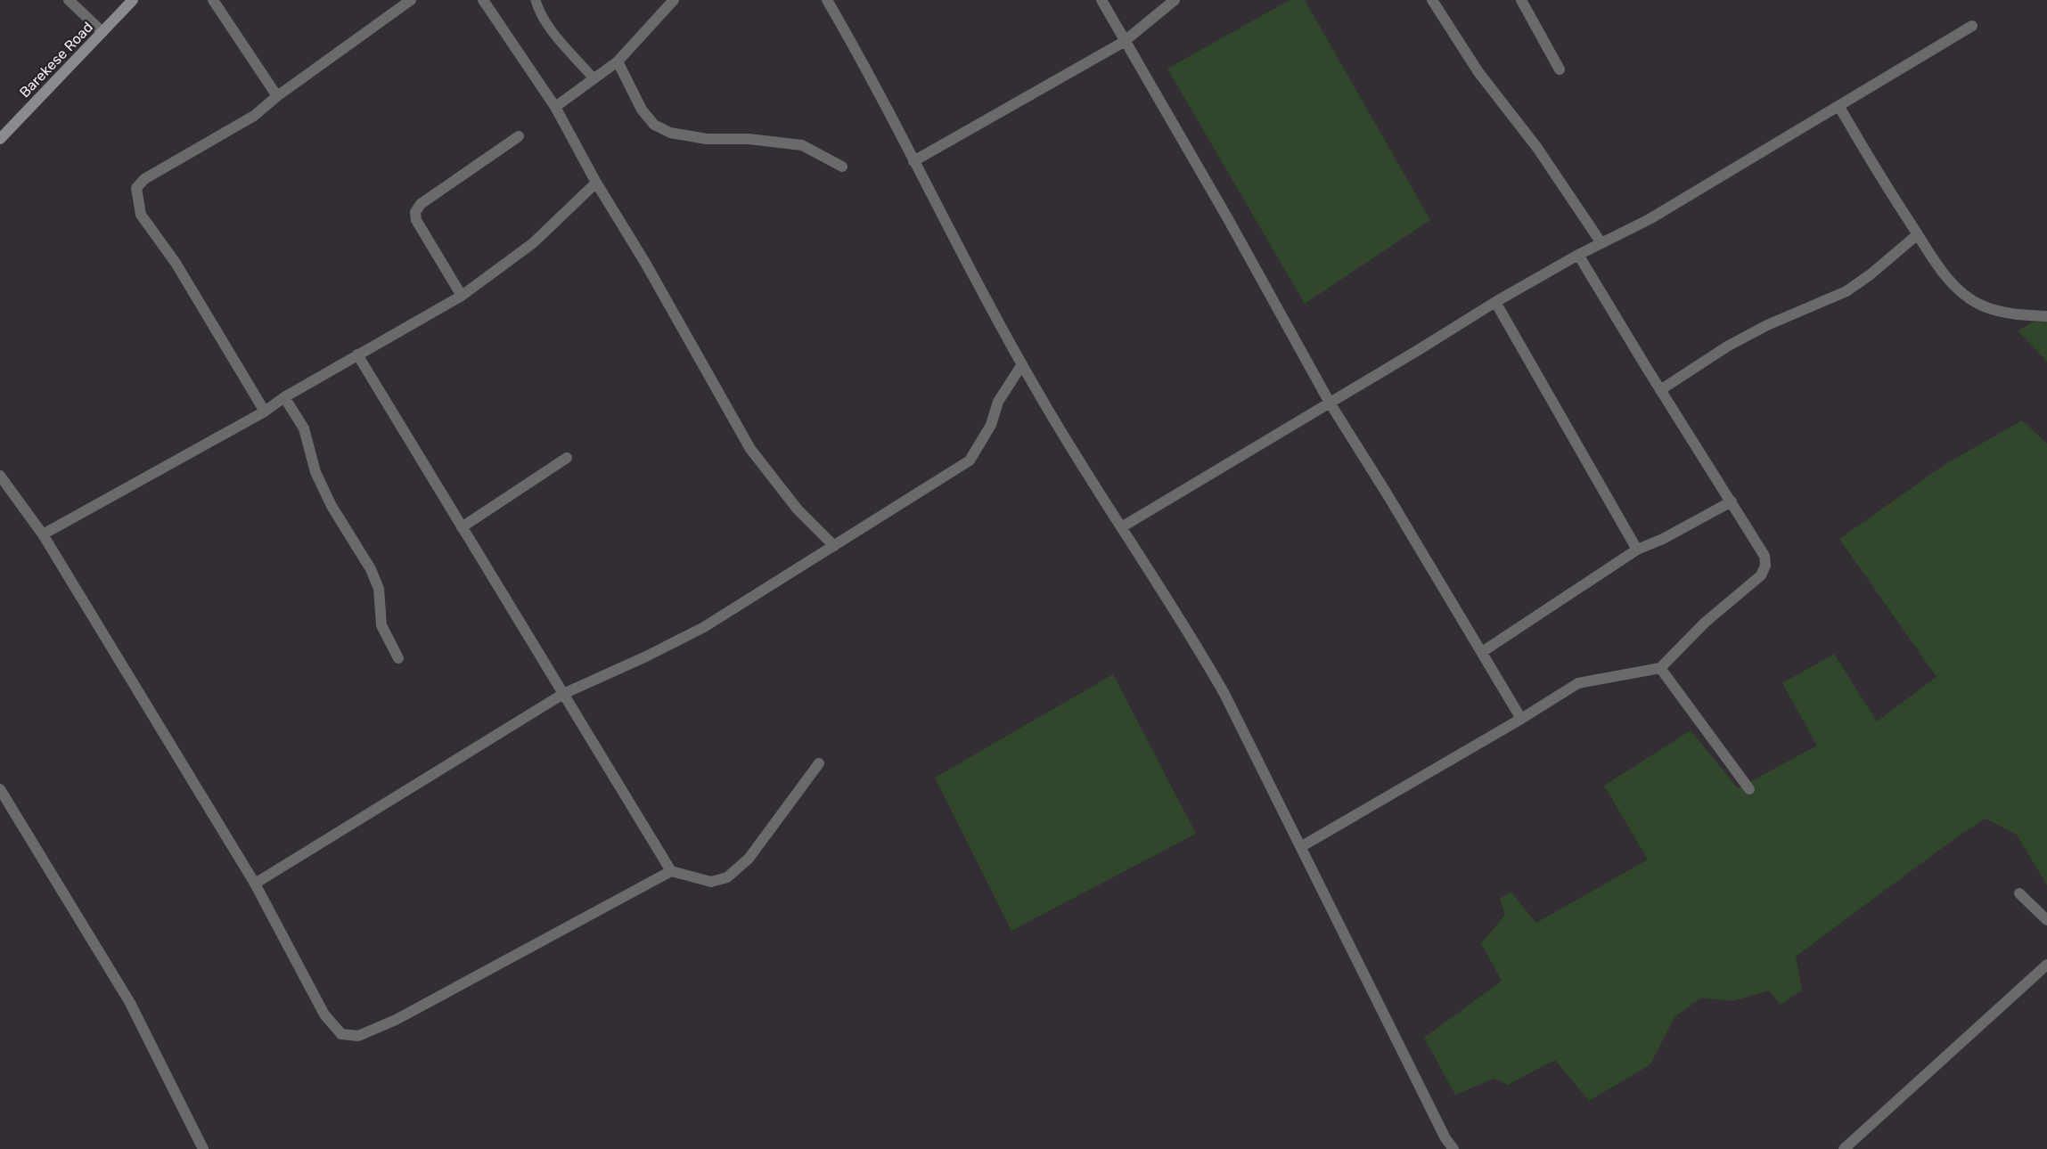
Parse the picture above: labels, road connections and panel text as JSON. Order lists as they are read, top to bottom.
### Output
{
  "streets": {
    "main road": ["Barekese Road"]
  }
}
